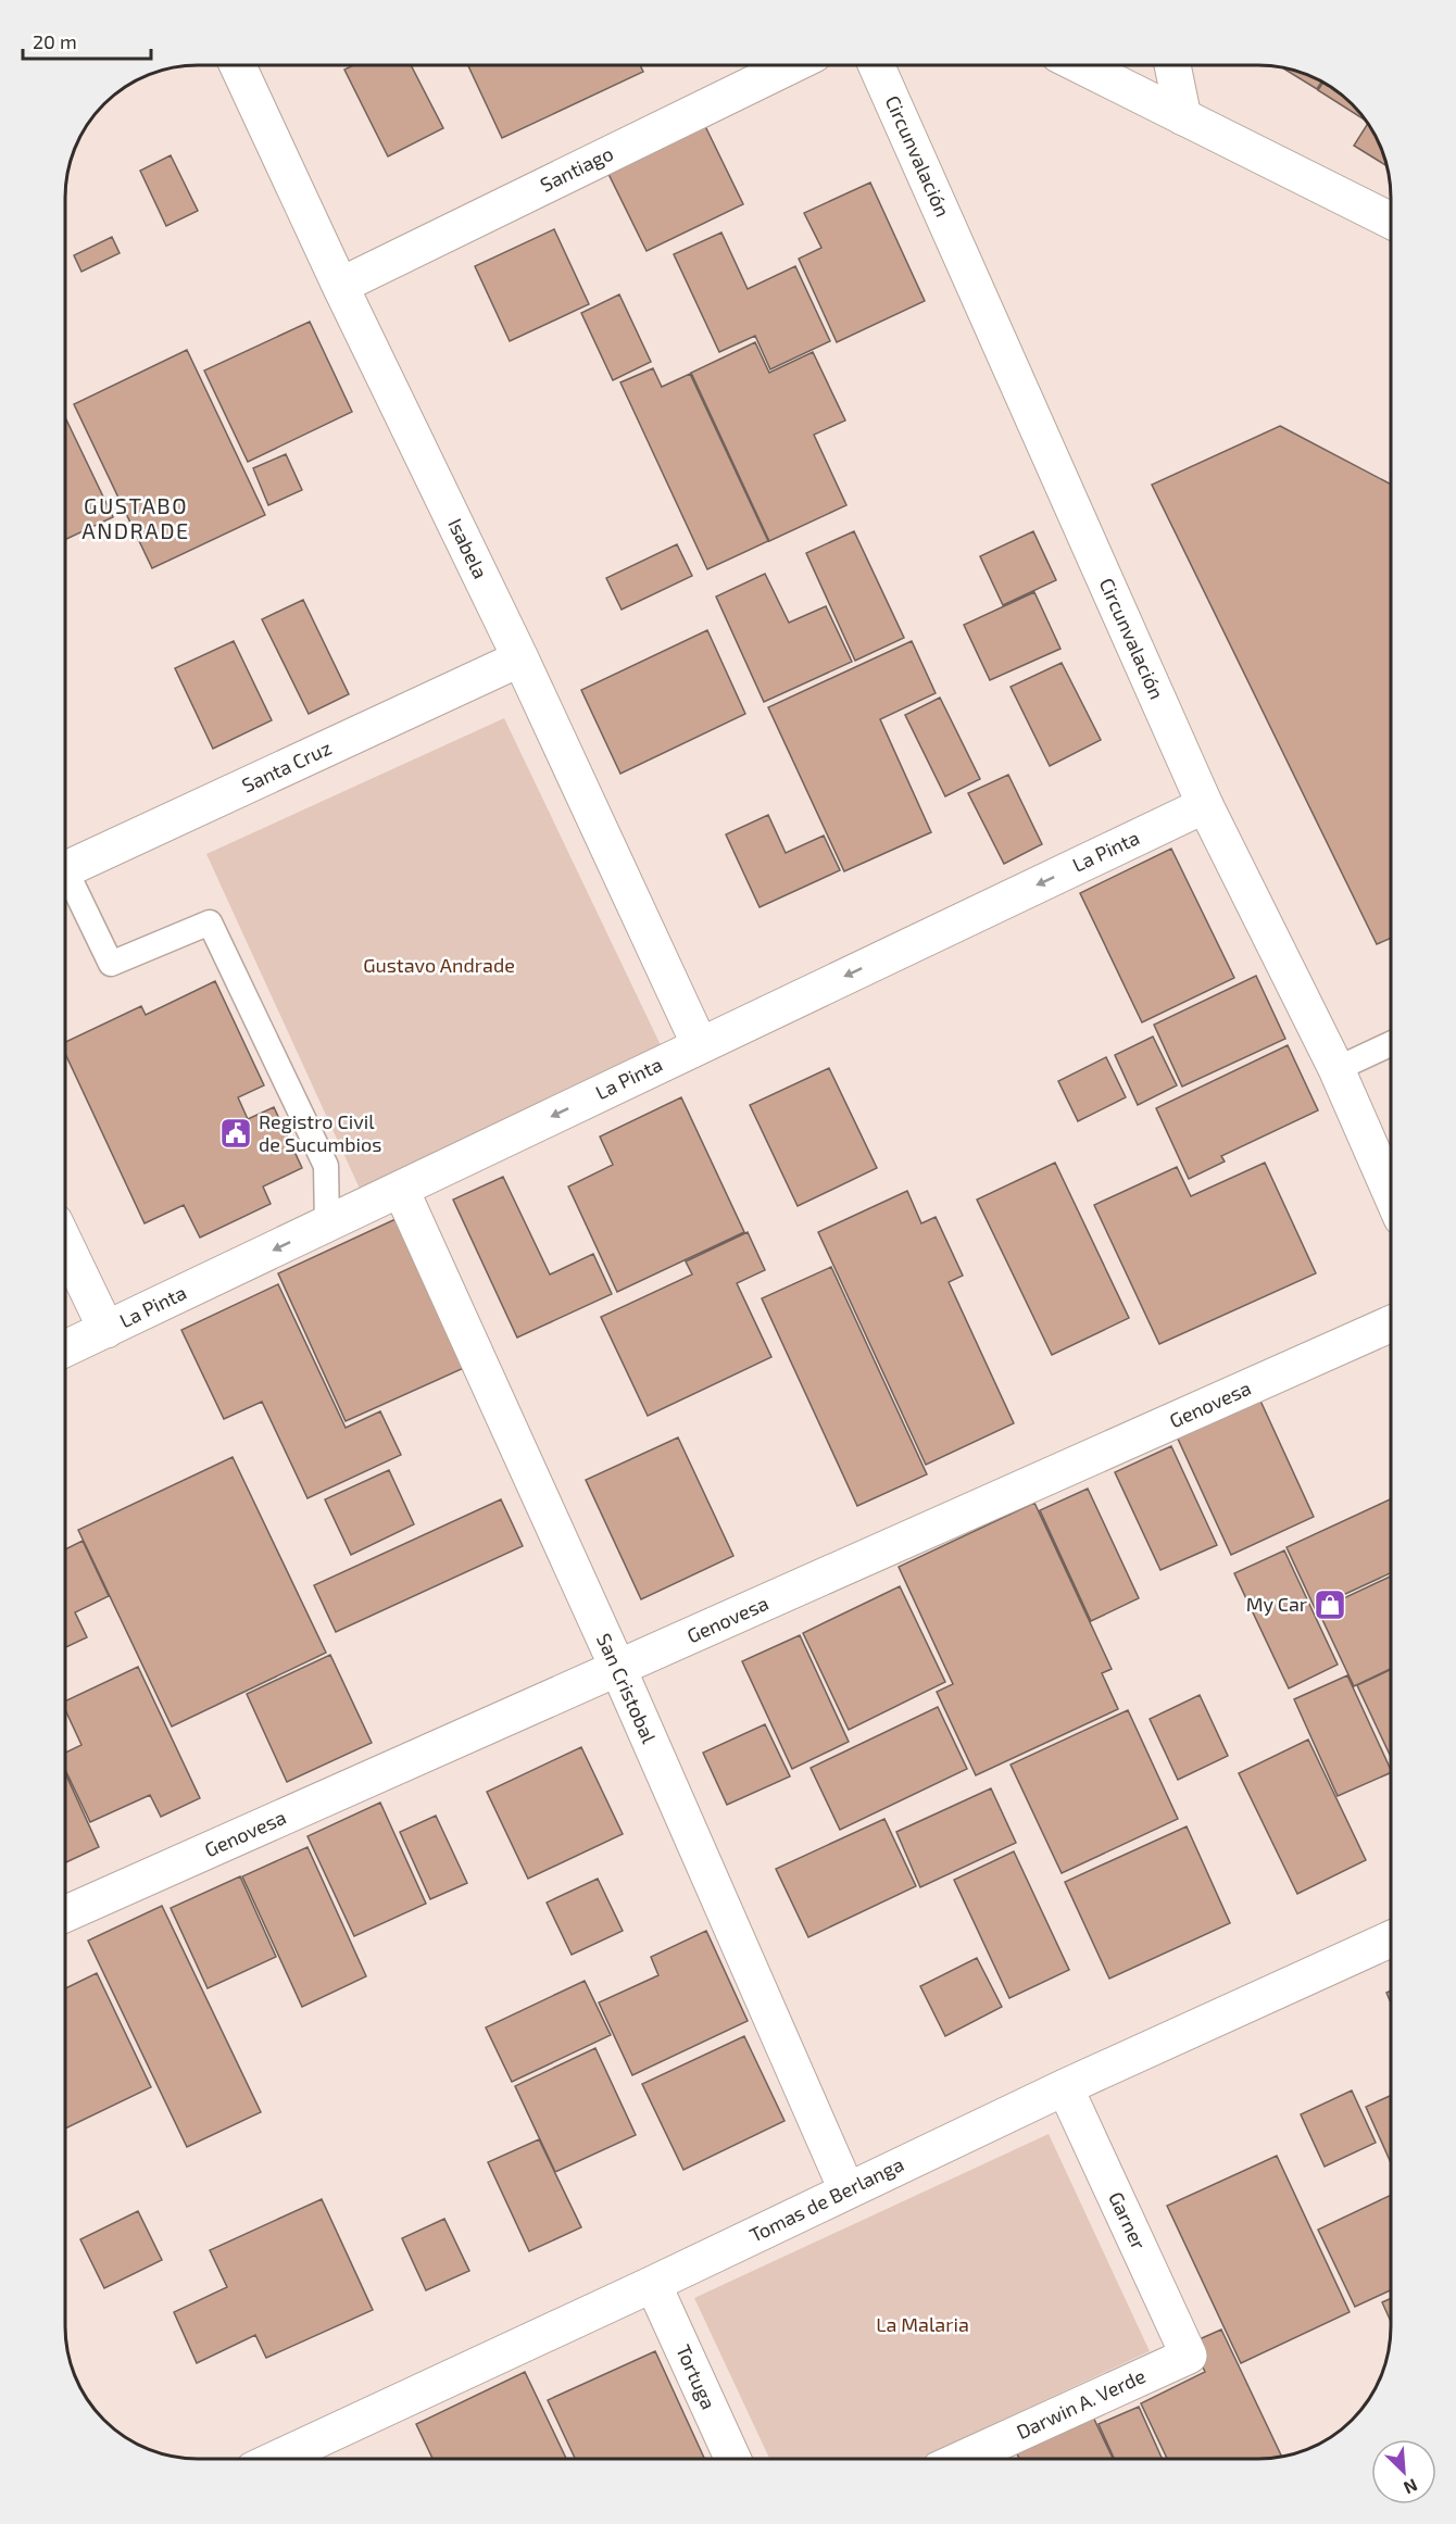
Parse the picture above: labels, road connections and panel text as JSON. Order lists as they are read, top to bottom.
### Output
{
  "streets": {
    "main road": [
      "Circunvalación",
      "Santiago",
      "Isabela",
      "Santa Cruz",
      "La Pinta",
      "Genovesa",
      "San Cristobal",
      "Tomas de Berlanga",
      "Garner",
      "Tortuga",
      "Darwin A. Verde"
    ]
  },
  "crossings": [
    ["Circunvalación", "La Pinta"],
    ["Santiago", "Isabela"],
    ["Isabela", "Santa Cruz"],
    ["Isabela", "La Pinta"],
    ["La Pinta", "San Cristobal"],
    ["Genovesa", "San Cristobal"],
    ["San Cristobal", "Tomas de Berlanga"],
    ["Tomas de Berlanga", "Garner"],
    ["Tomas de Berlanga", "Tortuga"],
    ["Garner", "Darwin A. Verde"]
  ],
  "one_way": ["La Pinta"],
  "districts": ["GUSTABO ANDRADE"],
  "parks": ["Gustavo Andrade", "La Malaria"],
  "places": {
    "public building": ["Registro Civil de Sucumbios"],
    "shop": ["My Car"]
  },
  "scale_bar": "20 m",
  "north": "bottom right"
}
